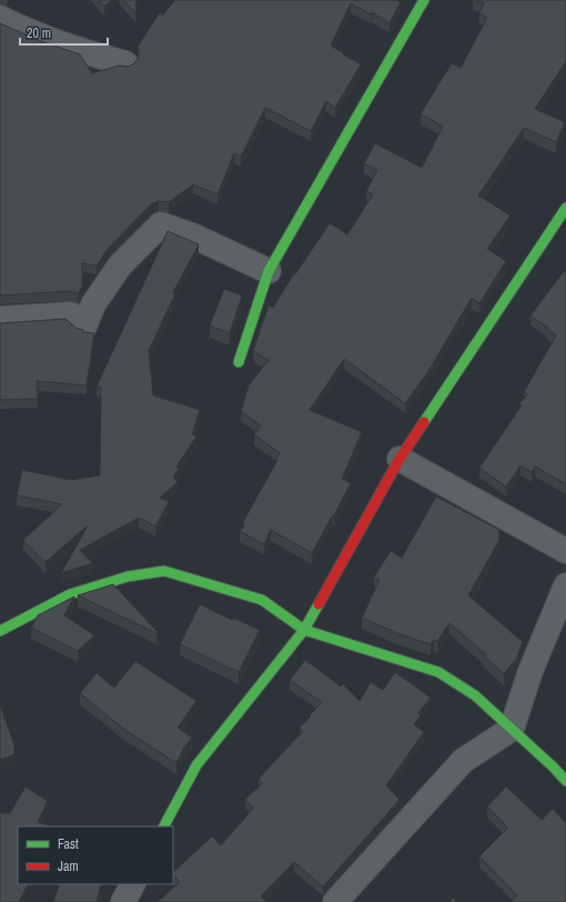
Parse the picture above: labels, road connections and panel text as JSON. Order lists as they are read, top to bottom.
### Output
{
  "legend": ["Fast", "Jam"],
  "scale_bar": "20 m"
}
